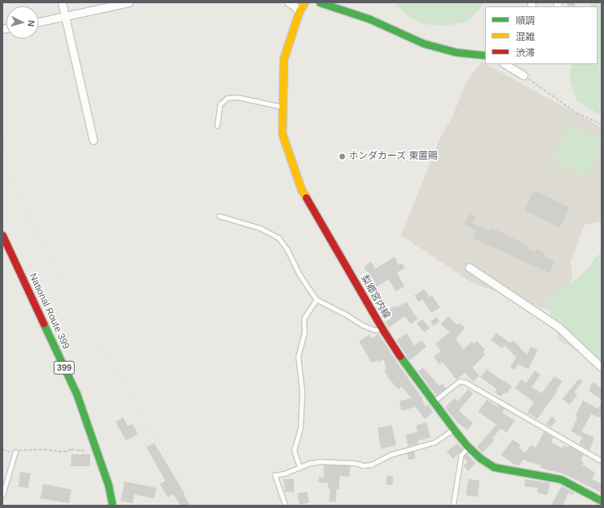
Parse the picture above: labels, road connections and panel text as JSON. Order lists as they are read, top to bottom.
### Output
{
  "streets": {
    "main road": ["梨郷宮内線", "National Route 399", "399"]
  },
  "places": ["ホンダカーズ 東置賜"],
  "legend": ["順調", "混雑", "渋滞"],
  "north": "right"
}
